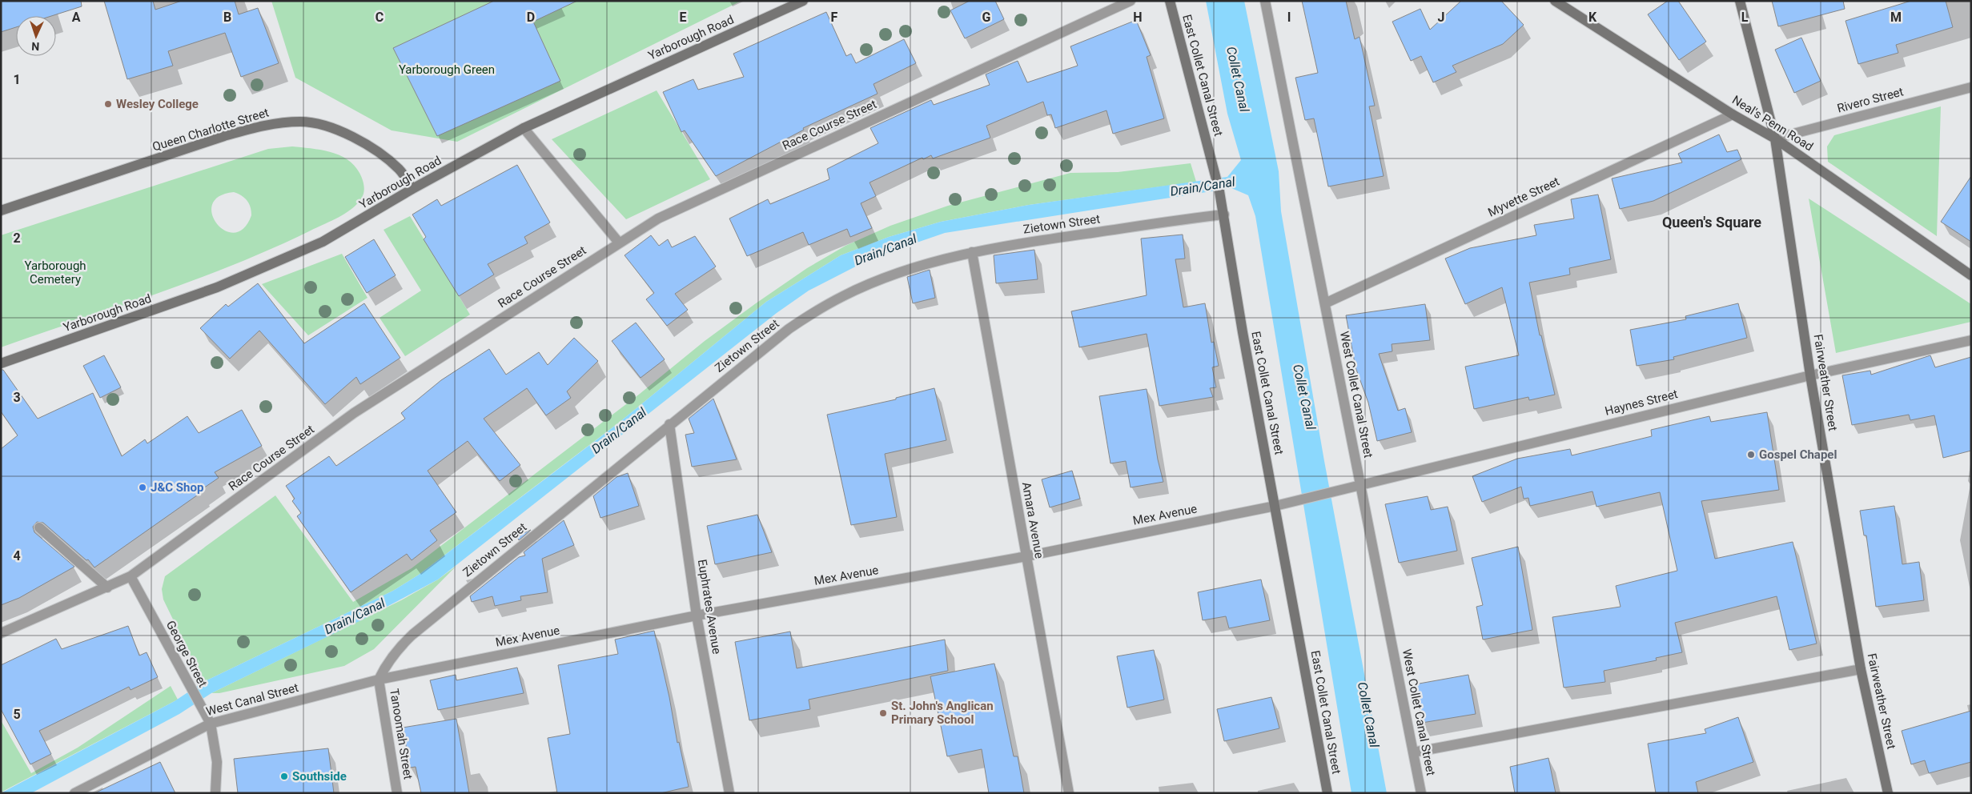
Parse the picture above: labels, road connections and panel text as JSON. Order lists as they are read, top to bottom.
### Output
{
  "streets": {
    "street": [
      "Yarborough Road",
      "East Collet Canal Street",
      "Rivero Street",
      "Neal's Penn Road",
      "Race Course Street",
      "Queen Charlotte Street",
      "Myvette Street",
      "Zietown Street",
      "Fairweather Street",
      "West Collet Canal Street",
      "Haynes Street",
      "Mex Avenue",
      "Amara Avenue",
      "Euphrates Avenue",
      "George Street",
      "West Canal Street",
      "Tanoomah Street"
    ]
  },
  "crossings": [
    ["Yarborough Road", "Queen Charlotte Street"],
    ["East Collet Canal Street", "Zietown Street"],
    ["East Collet Canal Street", "Mex Avenue"],
    ["Rivero Street", "Neal's Penn Road"],
    ["Rivero Street", "Fairweather Street"],
    ["Neal's Penn Road", "Myvette Street"],
    ["Neal's Penn Road", "Fairweather Street"],
    ["Race Course Street", "George Street"],
    ["Myvette Street", "West Collet Canal Street"],
    ["Zietown Street", "Mex Avenue"],
    ["Zietown Street", "Amara Avenue"],
    ["Zietown Street", "Euphrates Avenue"],
    ["Zietown Street", "West Canal Street"],
    ["Zietown Street", "Tanoomah Street"],
    ["Fairweather Street", "Haynes Street"],
    ["West Collet Canal Street", "Haynes Street"],
    ["Haynes Street", "Mex Avenue"],
    ["Mex Avenue", "Amara Avenue"],
    ["Mex Avenue", "Euphrates Avenue"],
    ["Mex Avenue", "West Canal Street"],
    ["Mex Avenue", "Tanoomah Street"],
    ["George Street", "West Canal Street"],
    ["West Canal Street", "Tanoomah Street"]
  ],
  "districts": ["Queen's Square"],
  "water": ["Collet Canal", "Drain/Canal"],
  "parks": ["Yarborough Green", "Yarborough Cemetery"],
  "places": [
    "Wesley College",
    "Gospel Chapel",
    "J&C Shop",
    "St. John's Anglican Primary School",
    "Southside"
  ],
  "north": "bottom",
  "grid": {
    "columns": [
      "A",
      "B",
      "C",
      "D",
      "E",
      "F",
      "G",
      "H",
      "I",
      "J",
      "K",
      "L",
      "M"
    ],
    "rows": [
      "1",
      "2",
      "3",
      "4",
      "5"
    ]
  }
}
